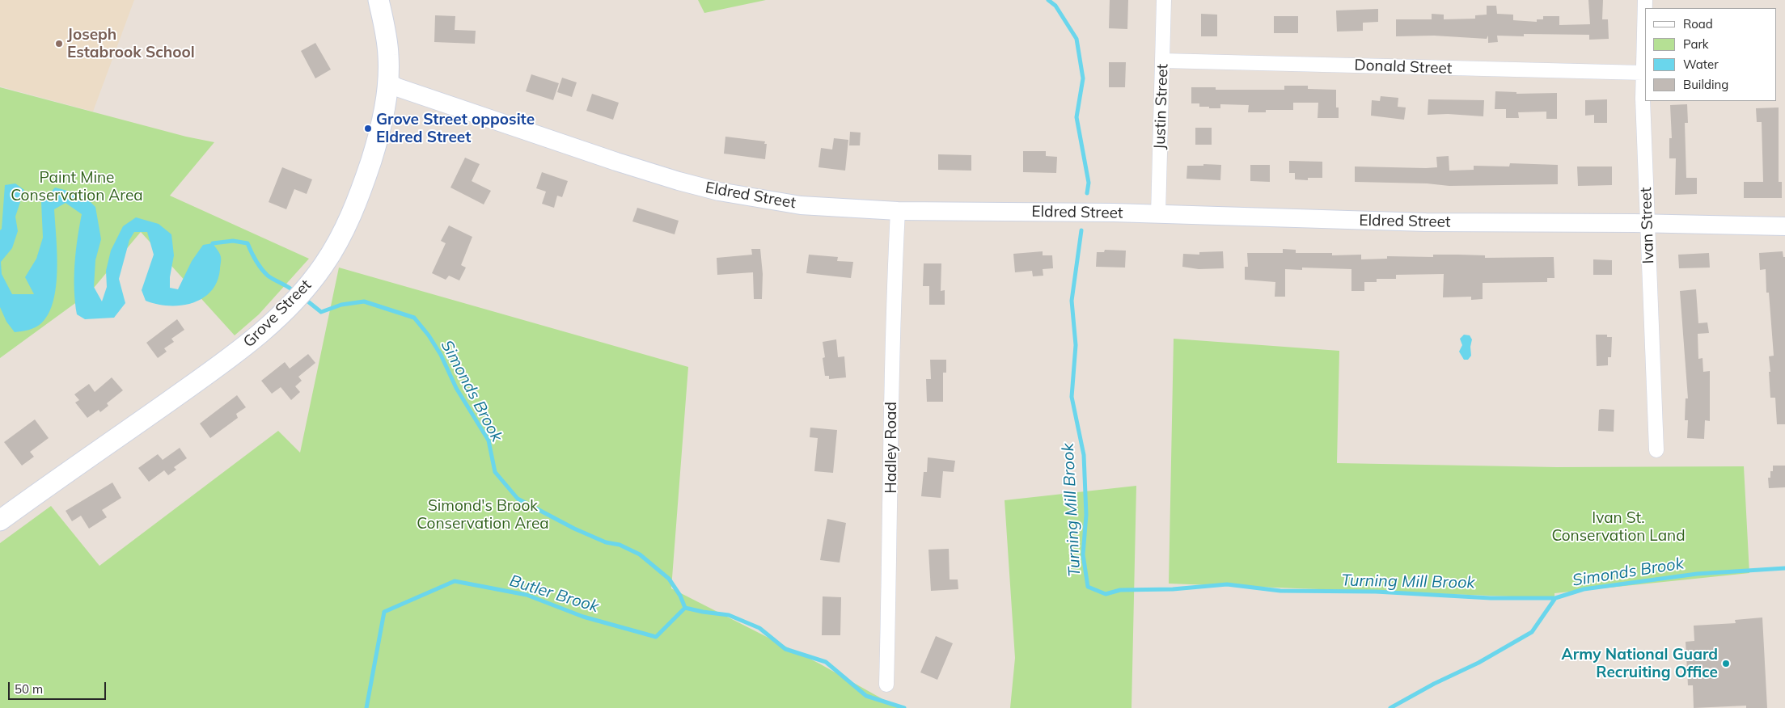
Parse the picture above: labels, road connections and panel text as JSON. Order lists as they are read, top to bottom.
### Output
{
  "streets": {
    "main road": ["Grove Street"],
    "street": [
      "Donald Street",
      "Justin Street",
      "Eldred Street",
      "Ivan Street",
      "Hadley Road"
    ]
  },
  "crossings": [
    ["Donald Street", "Justin Street"],
    ["Donald Street", "Ivan Street"],
    ["Justin Street", "Eldred Street"],
    ["Eldred Street", "Ivan Street"],
    ["Eldred Street", "Grove Street"],
    ["Eldred Street", "Hadley Road"]
  ],
  "water": ["Simonds Brook", "Turning Mill Brook", "Butler Brook"],
  "parks": ["Paint Mine Conservation Area", "Simond's Brook Conservation Area", "Ivan St. Conservation Land"],
  "places": ["Joseph Estabrook School", "Grove Street opposite Eldred Street", "Army National Guard Recruiting Office"],
  "legend": [
    "Road",
    "Park",
    "Water",
    "Building"
  ],
  "scale_bar": "50 m"
}
